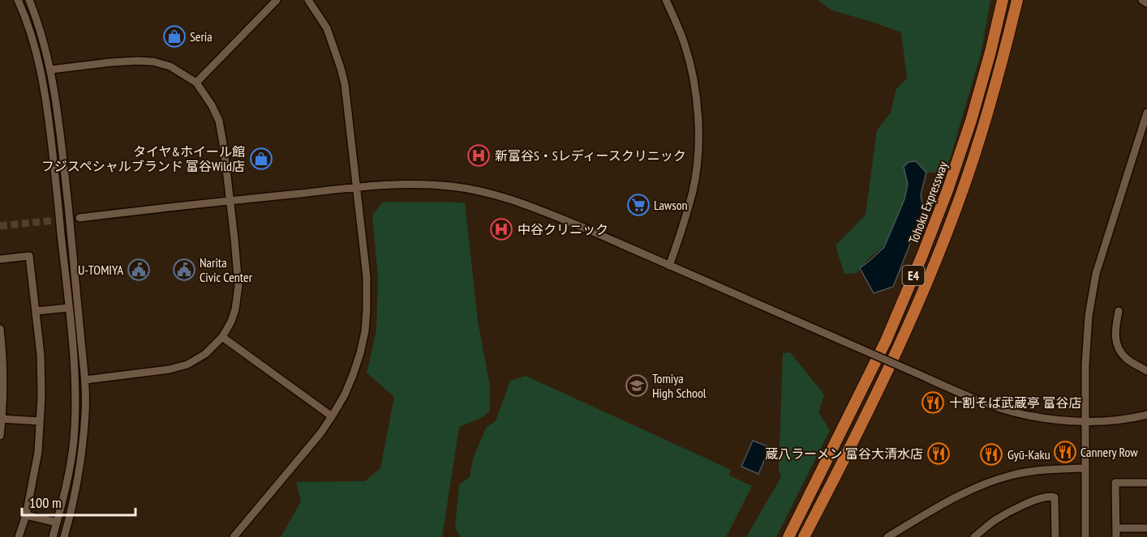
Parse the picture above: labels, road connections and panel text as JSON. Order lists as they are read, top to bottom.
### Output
{
  "streets": {
    "highway": ["Tohoku Expressway", "E4"]
  },
  "places": {
    "shop": ["Seria", "タイヤ&ホイール館 フジスペシャルブランド 富谷Wild店"],
    "hospital": ["新富谷S・Sレディースクリニック", "中谷クリニック"],
    "supermarket": ["Lawson"],
    "public building": ["U-TOMIYA", "Narita Civic Center"],
    "school or university": ["Tomiya High School"],
    "restaurant": [
      "十割そば武蔵亭 富谷店",
      "Cannery Row",
      "蔵八ラーメン 富谷大清水店",
      "Gyū-Kaku"
    ]
  },
  "scale_bar": "100 m"
}
